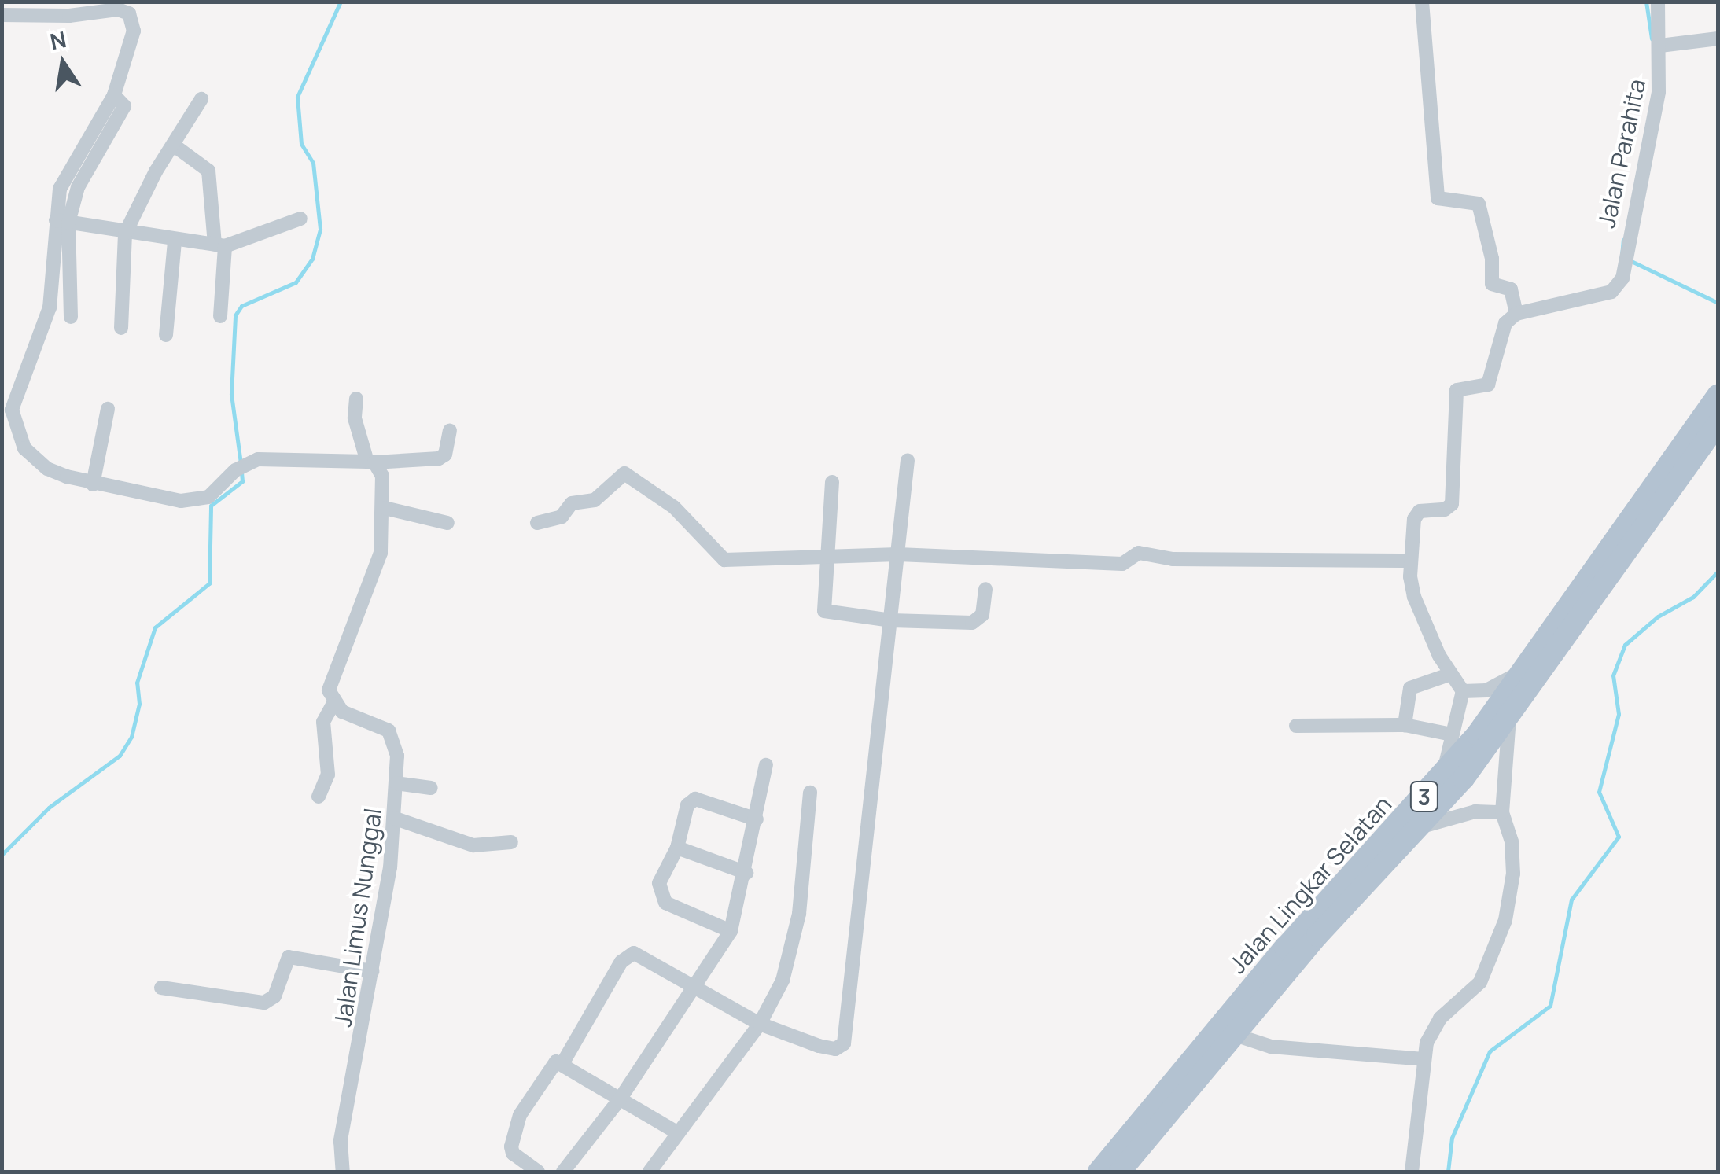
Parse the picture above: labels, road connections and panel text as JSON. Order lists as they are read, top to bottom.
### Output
{
  "streets": {
    "main road": ["3", "Jalan Lingkar Selatan"],
    "street": ["Jalan Parahita", "Jalan Limus Nunggal"]
  },
  "north": "top"
}
